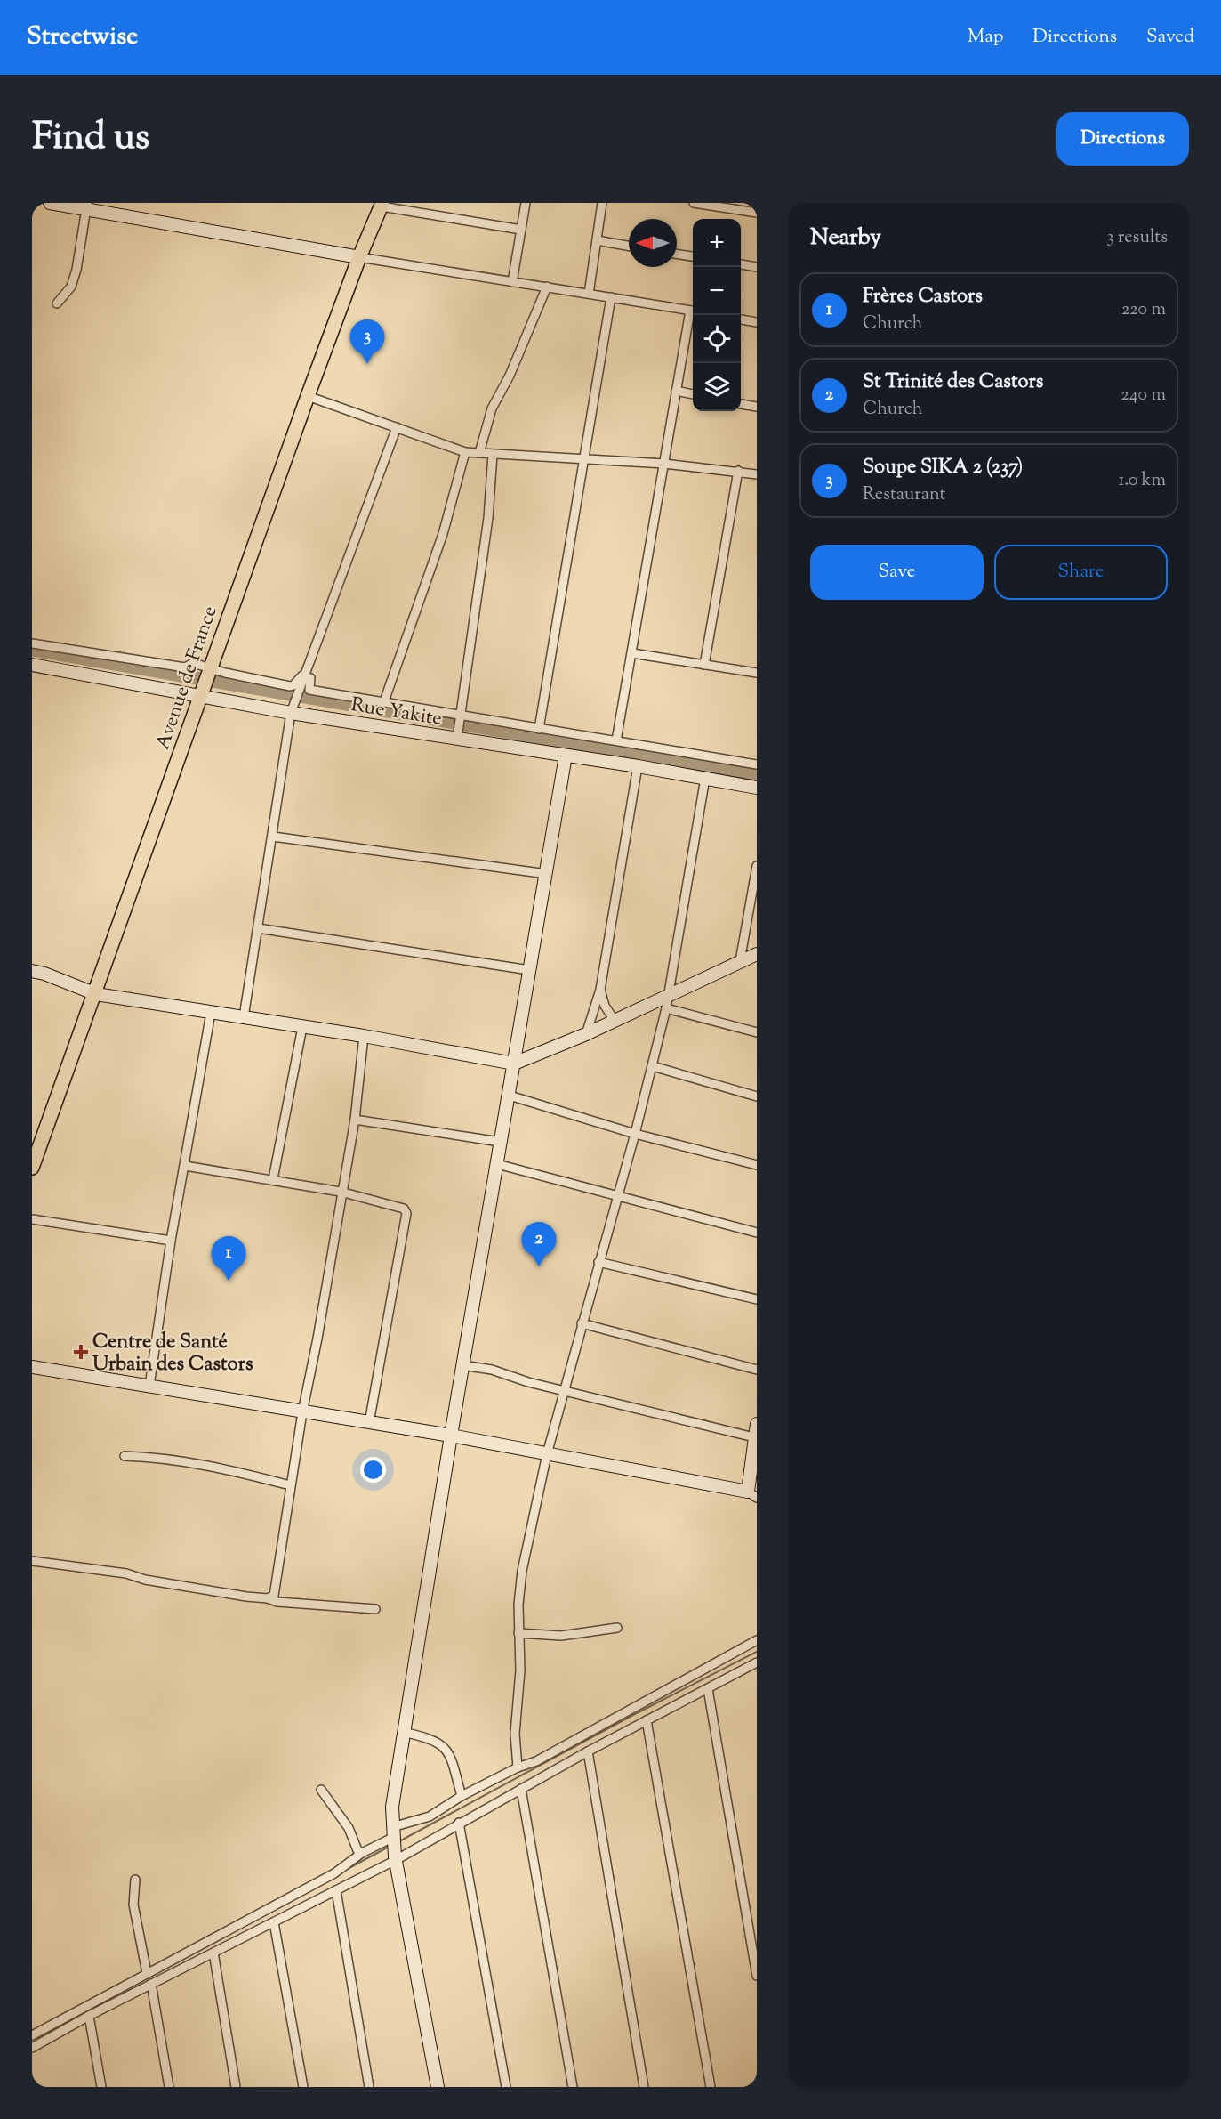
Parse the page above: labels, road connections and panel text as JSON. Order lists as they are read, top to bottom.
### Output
{
  "streets": {
    "main road": ["Avenue de France"],
    "street": ["Rue Yakite"]
  },
  "crossings": [
    ["Avenue de France", "Rue Yakite"]
  ],
  "places": {
    "health": ["Centre de Santé Urbain des Castors"]
  },
  "north": "left",
  "page": {
    "header": "Streetwise",
    "nav": ["Map", "Directions", "Saved"],
    "title": "Find us",
    "buttons": [
      "Directions",
      ["Save", "Share"]
    ],
    "heading": ["Nearby", "3 results"],
    "map_buttons": ["+", "−"],
    "list": [
      {
        "mark": "1",
        "name": "Frères Castors",
        "note": "Church",
        "value": "220 m"
      },
      {
        "mark": "2",
        "name": "St Trinité des Castors",
        "note": "Church",
        "value": "240 m"
      },
      {
        "mark": "3",
        "name": "Soupe SIKA 2 (237)",
        "note": "Restaurant",
        "value": "1.0 km"
      }
    ],
    "pins": ["3", "2", "1"]
  }
}
